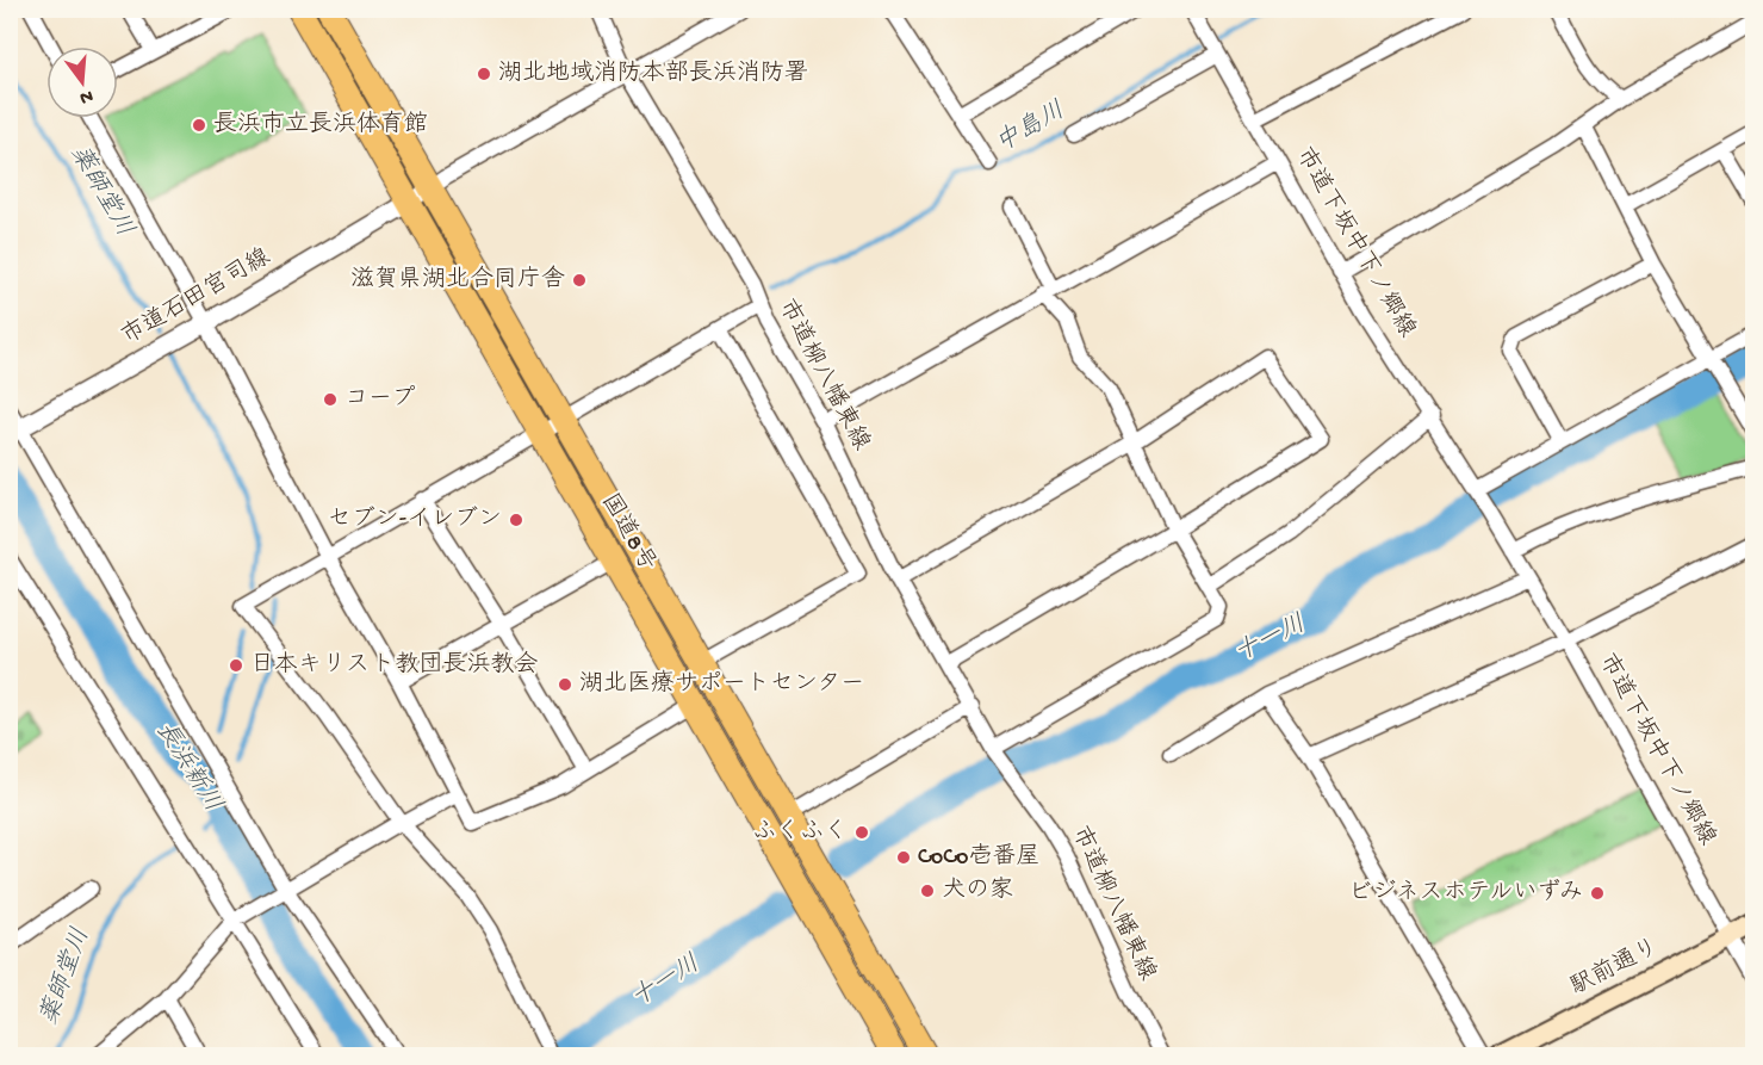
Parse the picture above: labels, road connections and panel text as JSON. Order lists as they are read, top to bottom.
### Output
{
  "streets": {
    "highway": ["国道8号"],
    "main road": ["駅前通り"],
    "street": ["市道下坂中下ノ郷線", "市道石田宮司線", "市道柳八幡東線"]
  },
  "crossings": [
    ["市道下坂中下ノ郷線", "駅前通り"],
    ["市道石田宮司線", "国道8号"]
  ],
  "water": [
    "中島川",
    "薬師堂川",
    "十一川",
    "長浜新川"
  ],
  "places": [
    "湖北地域消防本部長浜消防署",
    "長浜市立長浜体育館",
    "滋賀県湖北合同庁舎",
    "コープ",
    "セブン-イレブン",
    "日本キリスト教団長浜教会",
    "湖北医療サポートセンター",
    "ふくふく",
    "CoCo壱番屋",
    "犬の家",
    "ビジネスホテルいずみ"
  ],
  "north": "bottom"
}
